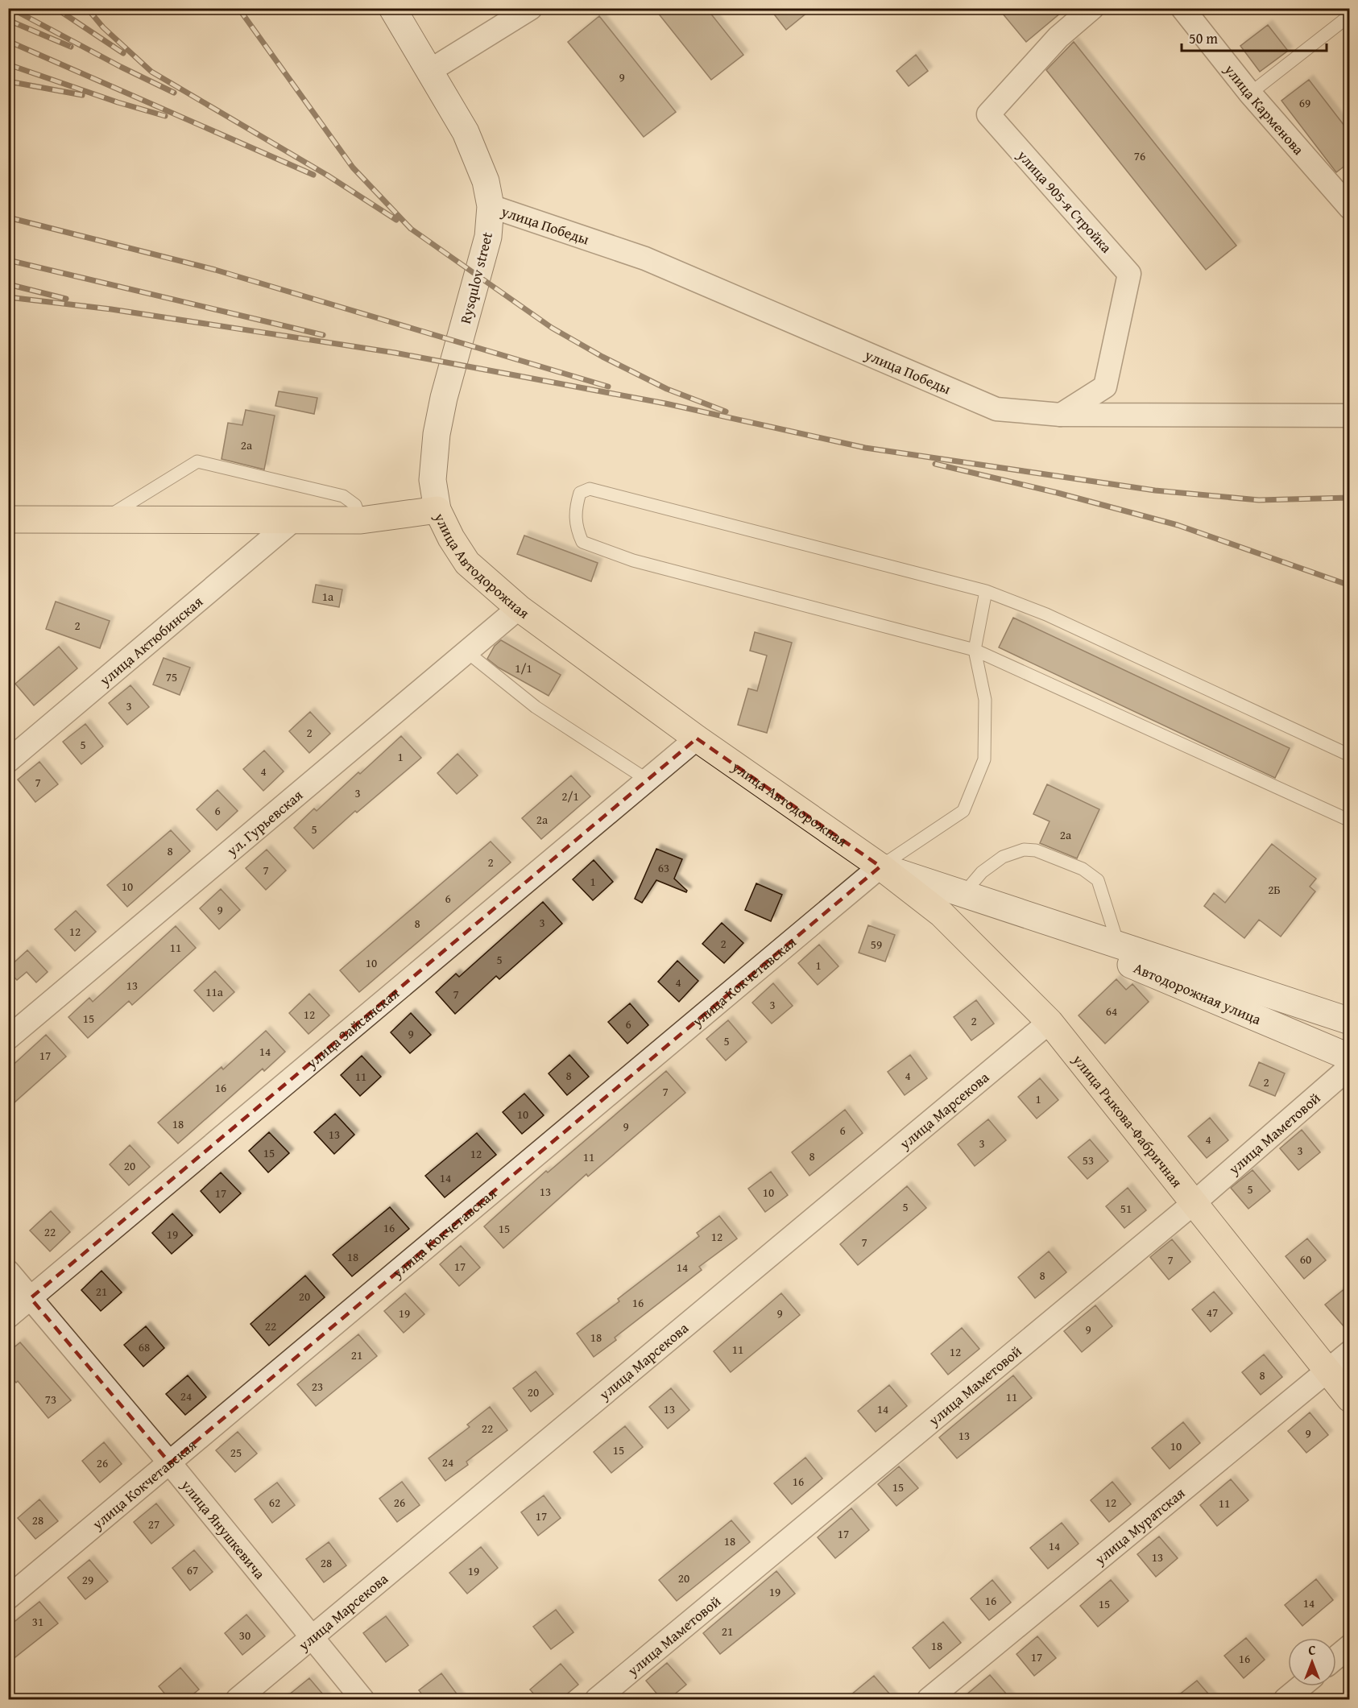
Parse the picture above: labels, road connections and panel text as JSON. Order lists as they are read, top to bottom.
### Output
{
  "streets": {
    "main road": [
      "Rysqulov street",
      "улица Автодорожная",
      "Автодорожная улица",
      "улица Рыкова-Фабричная"
    ],
    "street": [
      "улица Карменова",
      "улица 905-я Стройка",
      "улица Победы",
      "улица Актюбинская",
      "ул. Гурьевская",
      "улица Кокчетавская",
      "улица Зайсанская",
      "улица Марсекова",
      "улица Маметовой",
      "улица Муратская",
      "улица Янушкевича"
    ]
  },
  "crossings": [
    ["улица 905-я Стройка", "улица Победы"],
    ["улица Победы", "Rysqulov street"],
    ["Rysqulov street", "улица Автодорожная"],
    ["улица Автодорожная", "улица Актюбинская"],
    ["улица Автодорожная", "ул. Гурьевская"],
    ["улица Автодорожная", "улица Кокчетавская"],
    ["улица Автодорожная", "Автодорожная улица"],
    ["улица Автодорожная", "улица Зайсанская"],
    ["улица Автодорожная", "улица Рыкова-Фабричная"],
    ["улица Кокчетавская", "Автодорожная улица"],
    ["улица Кокчетавская", "улица Рыкова-Фабричная"],
    ["улица Кокчетавская", "улица Янушкевича"],
    ["Автодорожная улица", "улица Рыкова-Фабричная"],
    ["улица Зайсанская", "улица Янушкевича"],
    ["улица Марсекова", "улица Рыкова-Фабричная"],
    ["улица Марсекова", "улица Янушкевича"],
    ["улица Рыкова-Фабричная", "улица Маметовой"],
    ["улица Рыкова-Фабричная", "улица Муратская"]
  ],
  "house_numbers": [
    "9",
    "69",
    "76",
    "2а",
    "1а",
    "2",
    "1/1",
    "75",
    "3",
    "2",
    "5",
    "1",
    "4",
    "7",
    "3",
    "2/1",
    "6",
    "2а",
    "5",
    "2а",
    "8",
    "2",
    "63",
    "7",
    "1",
    "10",
    "2Б",
    "6",
    "9",
    "3",
    "8",
    "12",
    "2",
    "59",
    "11",
    "5",
    "10",
    "1",
    "4",
    "13",
    "11а",
    "7",
    "3",
    "64",
    "12",
    "15",
    "2",
    "6",
    "9",
    "5",
    "14",
    "17",
    "8",
    "4",
    "11",
    "2",
    "16",
    "7",
    "1",
    "10",
    "18",
    "9",
    "6",
    "13",
    "4",
    "3",
    "3",
    "15",
    "12",
    "8",
    "11",
    "53",
    "20",
    "14",
    "5",
    "13",
    "10",
    "17",
    "5",
    "51",
    "16",
    "15",
    "22",
    "19",
    "12",
    "7",
    "18",
    "60",
    "7",
    "17",
    "14",
    "8",
    "21",
    "20",
    "16",
    "47",
    "19",
    "9",
    "22",
    "9",
    "18",
    "68",
    "11",
    "12",
    "21",
    "8",
    "23",
    "20",
    "24",
    "11",
    "73",
    "13",
    "14",
    "22",
    "9",
    "13",
    "10",
    "15",
    "25",
    "24",
    "26",
    "16",
    "15",
    "62",
    "26",
    "12",
    "11",
    "17",
    "28",
    "27",
    "17",
    "18",
    "14",
    "13",
    "28",
    "67",
    "19",
    "20",
    "29",
    "19",
    "16",
    "14",
    "15",
    "31",
    "21",
    "30",
    "18",
    "17",
    "16"
  ],
  "scale_bar": "50 m",
  "north": "top"
}
